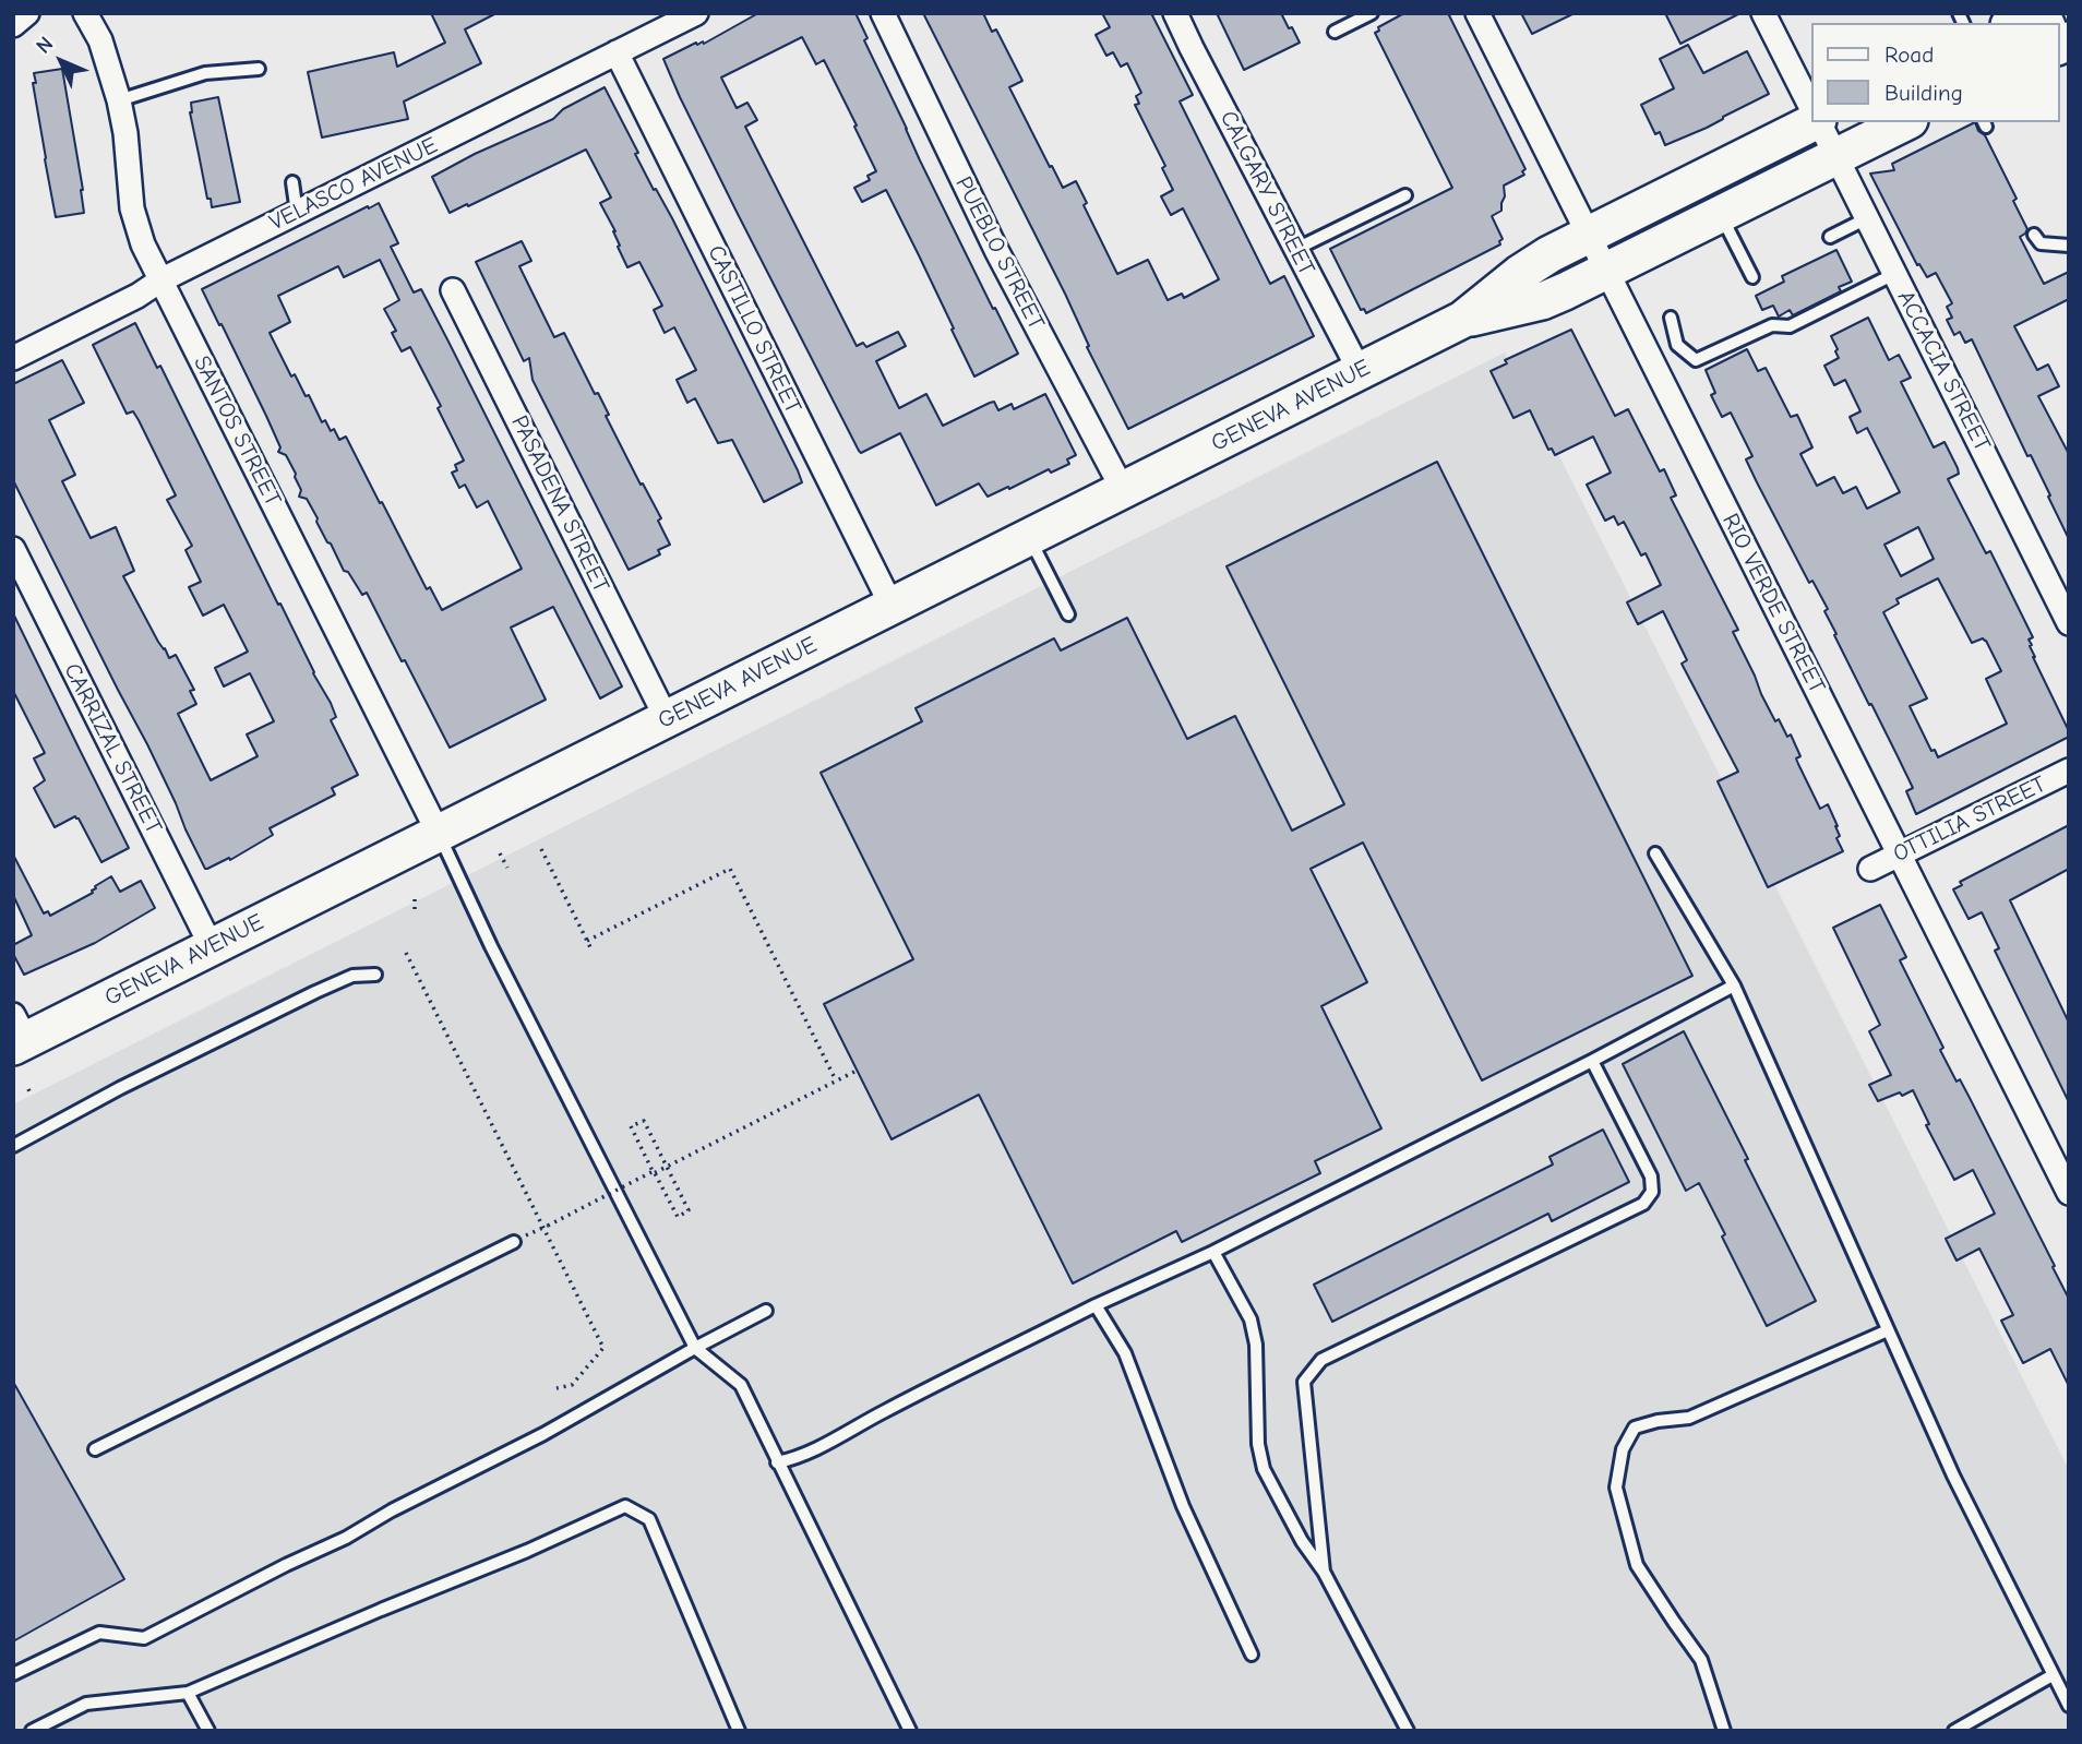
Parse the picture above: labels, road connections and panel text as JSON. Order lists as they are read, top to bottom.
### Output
{
  "streets": {
    "main road": ["GENEVA AVENUE"],
    "street": [
      "VELASCO AVENUE",
      "CALGARY STREET",
      "PUEBLO STREET",
      "CASTILLO STREET",
      "ACCACIA STREET",
      "SANTOS STREET",
      "PASADENA STREET",
      "RIO VERDE STREET",
      "CARRIZAL STREET",
      "OTTILIA STREET"
    ]
  },
  "crossings": [
    ["VELASCO AVENUE", "CASTILLO STREET"],
    ["VELASCO AVENUE", "SANTOS STREET"],
    ["CALGARY STREET", "GENEVA AVENUE"],
    ["PUEBLO STREET", "GENEVA AVENUE"],
    ["CASTILLO STREET", "GENEVA AVENUE"],
    ["ACCACIA STREET", "GENEVA AVENUE"],
    ["GENEVA AVENUE", "SANTOS STREET"],
    ["GENEVA AVENUE", "PASADENA STREET"],
    ["GENEVA AVENUE", "RIO VERDE STREET"],
    ["GENEVA AVENUE", "CARRIZAL STREET"],
    ["RIO VERDE STREET", "OTTILIA STREET"]
  ],
  "legend": ["Road", "Building"],
  "north": "top left"
}
